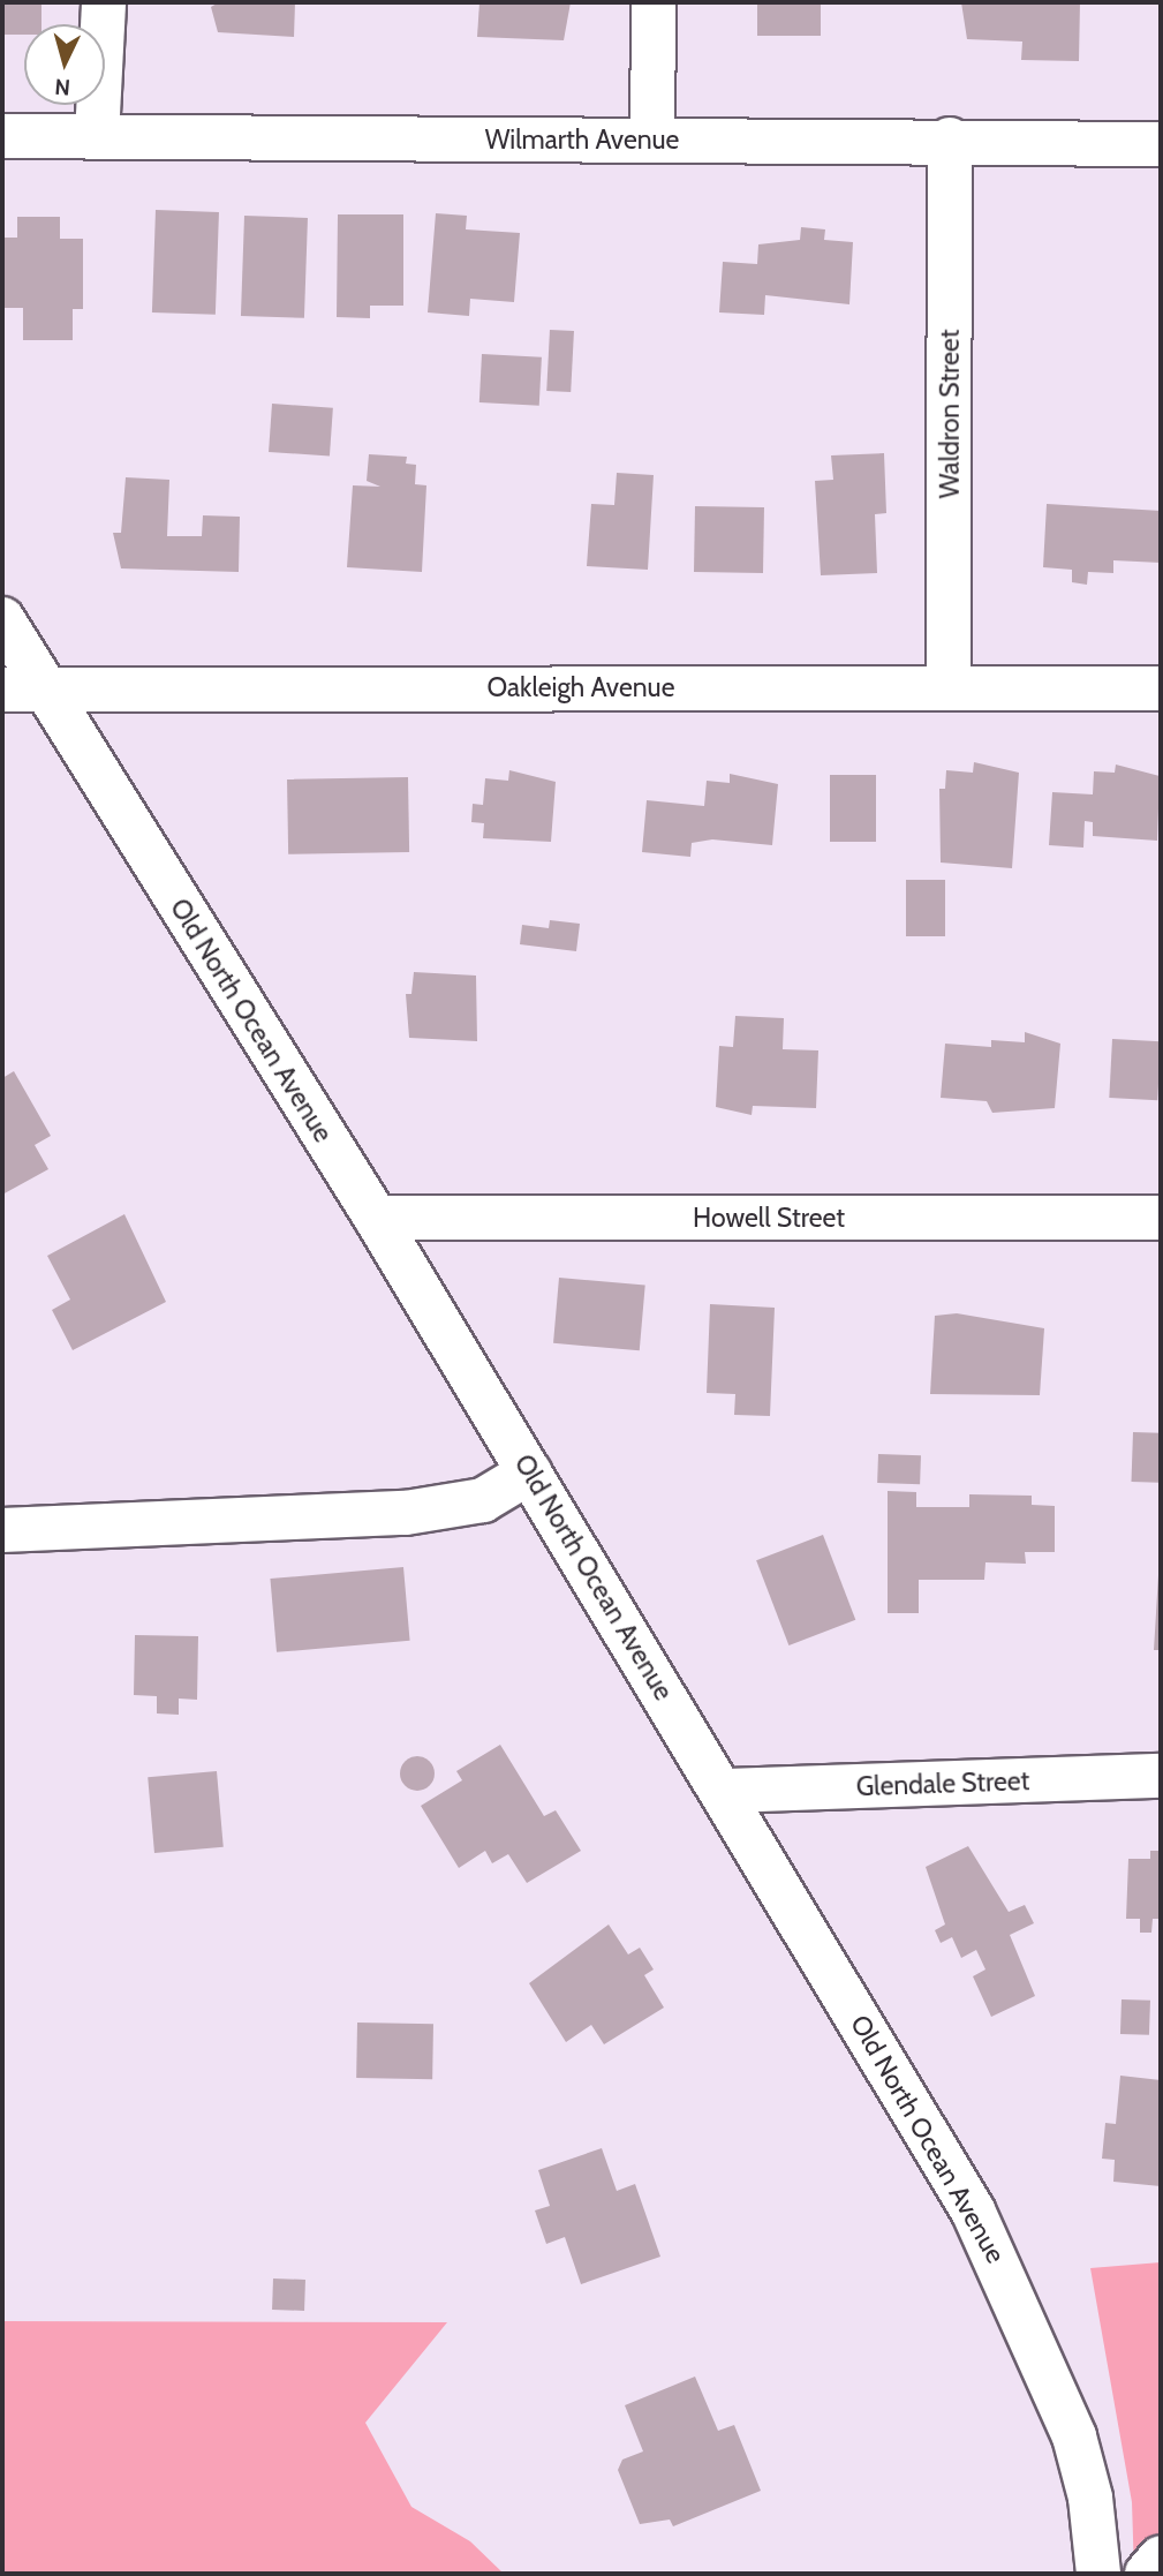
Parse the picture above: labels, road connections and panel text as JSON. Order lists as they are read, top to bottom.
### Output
{
  "streets": {
    "street": [
      "Wilmarth Avenue",
      "Waldron Street",
      "Oakleigh Avenue",
      "Old North Ocean Avenue",
      "Howell Street",
      "Glendale Street"
    ]
  },
  "crossings": [
    ["Wilmarth Avenue", "Waldron Street"],
    ["Waldron Street", "Oakleigh Avenue"],
    ["Oakleigh Avenue", "Old North Ocean Avenue"],
    ["Old North Ocean Avenue", "Howell Street"],
    ["Old North Ocean Avenue", "Glendale Street"]
  ],
  "north": "bottom"
}
